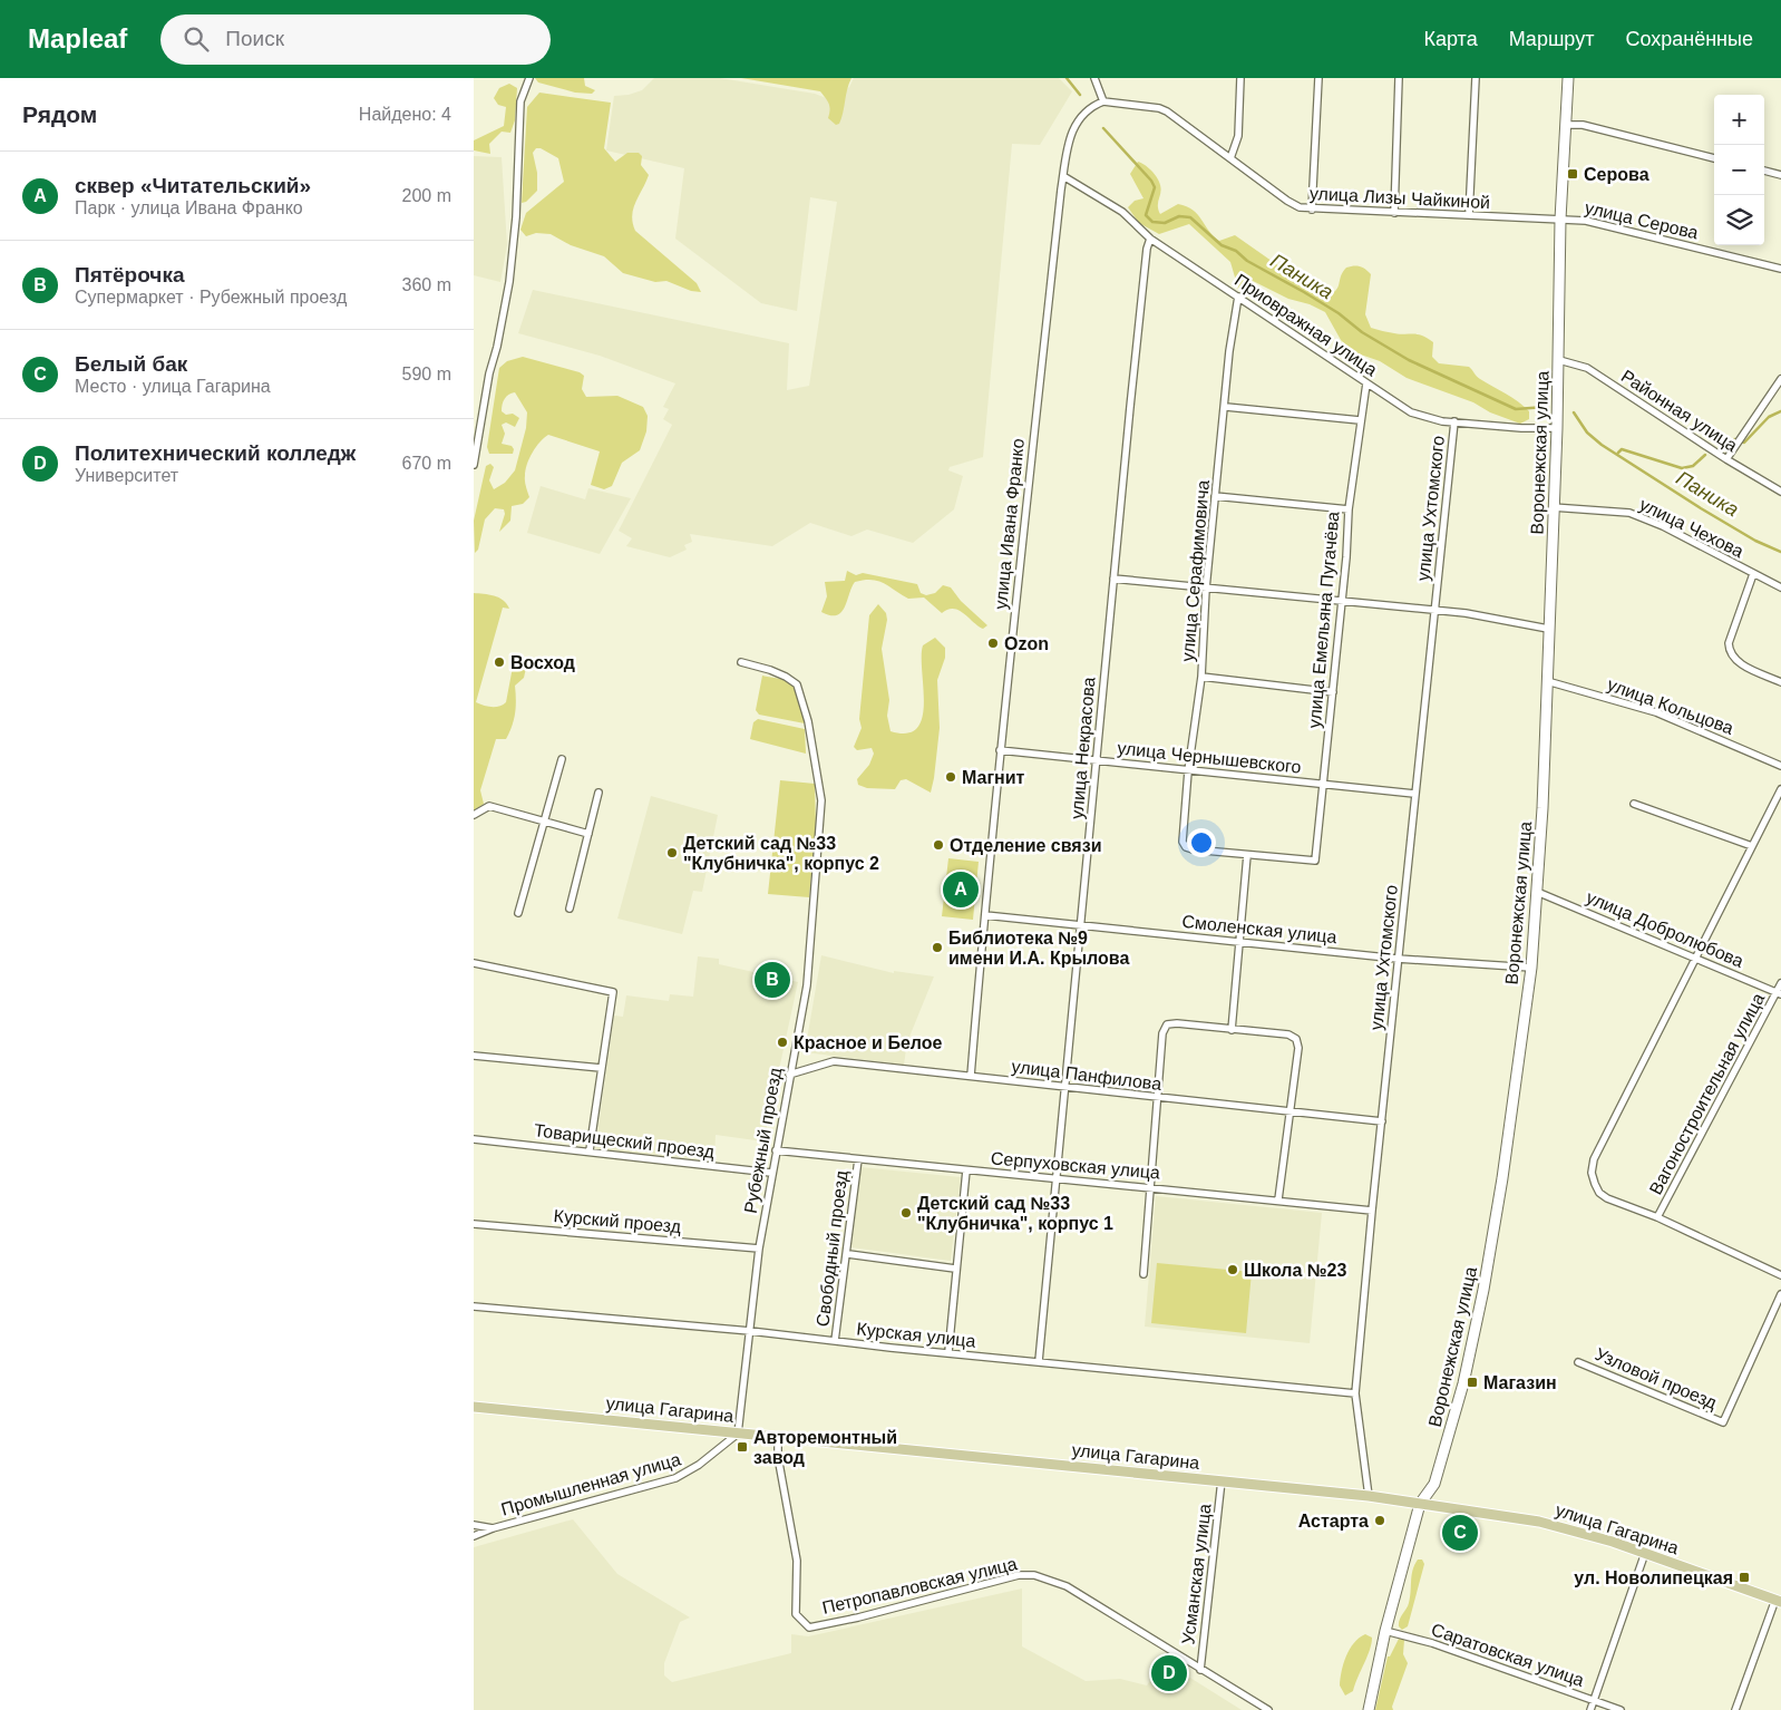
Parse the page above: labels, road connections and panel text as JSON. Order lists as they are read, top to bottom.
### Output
{
  "streets": {
    "main road": ["улица Гагарина"],
    "street": [
      "улица Лизы Чайкиной",
      "улица Серова",
      "Приовражная улица",
      "Районная улица",
      "Воронежская улица",
      "улица Ухтомского",
      "улица Ивана Франко",
      "улица Чехова",
      "улица Серафимовича",
      "улица Емельяна Пугачёва",
      "улица Кольцова",
      "улица Некрасова",
      "улица Чернышевского",
      "Смоленская улица",
      "улица Добролюбова",
      "улица Панфилова",
      "Вагоностроительная улица",
      "Товарищеский проезд",
      "Рубежный проезд",
      "Серпуховская улица",
      "Курский проезд",
      "Свободный проезд",
      "Курская улица",
      "Узловой проезд",
      "Промышленная улица",
      "Усманская улица",
      "Петропавловская улица",
      "Саратовская улица"
    ]
  },
  "crossings": [
    ["улица Лизы Чайкиной", "улица Серова"],
    ["улица Лизы Чайкиной", "Воронежская улица"],
    ["улица Лизы Чайкиной", "улица Ивана Франко"],
    ["улица Серова", "Воронежская улица"],
    ["Приовражная улица", "Воронежская улица"],
    ["Приовражная улица", "улица Ухтомского"],
    ["Приовражная улица", "улица Ивана Франко"],
    ["Приовражная улица", "улица Серафимовича"],
    ["Приовражная улица", "улица Емельяна Пугачёва"],
    ["Приовражная улица", "улица Некрасова"],
    ["Районная улица", "Воронежская улица"],
    ["Воронежская улица", "улица Чехова"],
    ["Воронежская улица", "улица Кольцова"],
    ["Воронежская улица", "Смоленская улица"],
    ["Воронежская улица", "улица Добролюбова"],
    ["Воронежская улица", "улица Гагарина"],
    ["Воронежская улица", "Саратовская улица"],
    ["улица Ухтомского", "улица Чернышевского"],
    ["улица Ухтомского", "Смоленская улица"],
    ["улица Ухтомского", "улица Панфилова"],
    ["улица Ухтомского", "Серпуховская улица"],
    ["улица Ухтомского", "Курская улица"],
    ["улица Ухтомского", "улица Гагарина"],
    ["улица Ивана Франко", "улица Чернышевского"],
    ["улица Ивана Франко", "Смоленская улица"],
    ["улица Ивана Франко", "улица Панфилова"],
    ["улица Серафимовича", "улица Емельяна Пугачёва"],
    ["улица Серафимовича", "улица Чернышевского"],
    ["улица Емельяна Пугачёва", "улица Чернышевского"],
    ["улица Некрасова", "улица Чернышевского"],
    ["улица Некрасова", "Смоленская улица"],
    ["улица Некрасова", "улица Панфилова"],
    ["улица Некрасова", "Серпуховская улица"],
    ["улица Некрасова", "Курская улица"],
    ["улица Добролюбова", "Вагоностроительная улица"],
    ["улица Панфилова", "Рубежный проезд"],
    ["Товарищеский проезд", "Рубежный проезд"],
    ["Рубежный проезд", "Серпуховская улица"],
    ["Рубежный проезд", "Курский проезд"],
    ["Рубежный проезд", "Курская улица"],
    ["Рубежный проезд", "улица Гагарина"],
    ["Рубежный проезд", "Промышленная улица"],
    ["Серпуховская улица", "Свободный проезд"],
    ["Свободный проезд", "Курская улица"],
    ["улица Гагарина", "Промышленная улица"],
    ["улица Гагарина", "Усманская улица"],
    ["улица Гагарина", "Петропавловская улица"],
    ["Усманская улица", "Петропавловская улица"]
  ],
  "water": ["Паника"],
  "places": {
    "transit": [
      "Серова",
      "Магазин",
      "Авторемонтный завод",
      "ул. Новолипецкая"
    ],
    "other": [
      "Ozon",
      "Восход",
      "Магнит",
      "Отделение связи",
      "Детский сад №33 \"Клубничка\", корпус 2",
      "Библиотека №9 имени И.А. Крылова",
      "Красное и Белое",
      "Детский сад №33 \"Клубничка\", корпус 1",
      "Школа №23",
      "Астарта"
    ]
  },
  "page": {
    "header": "Mapleaf",
    "search": "Поиск",
    "nav": ["Карта", "Маршрут", "Сохранённые"],
    "heading": ["Рядом", "Найдено: 4"],
    "map_buttons": ["+", "−"],
    "list": [
      {
        "mark": "A",
        "name": "сквер «Читательский»",
        "note": "Парк · улица Ивана Франко",
        "value": "200 m"
      },
      {
        "mark": "B",
        "name": "Пятёрочка",
        "note": "Супермаркет · Рубежный проезд",
        "value": "360 m"
      },
      {
        "mark": "C",
        "name": "Белый бак",
        "note": "Место · улица Гагарина",
        "value": "590 m"
      },
      {
        "mark": "D",
        "name": "Политехнический колледж",
        "note": "Университет",
        "value": "670 m"
      }
    ],
    "pins": [
      "A",
      "B",
      "C",
      "D"
    ]
  }
}
